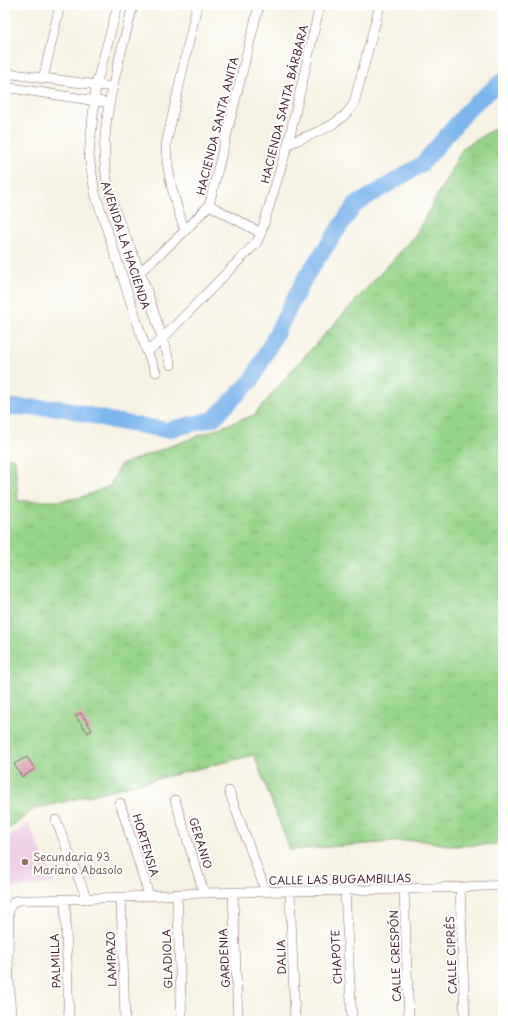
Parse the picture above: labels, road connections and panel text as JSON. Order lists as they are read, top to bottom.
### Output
{
  "streets": {
    "street": [
      "HACIENDA SANTA BÁRBARA",
      "HACIENDA SANTA ANITA",
      "AVENIDA LA HACIENDA",
      "GERANIO",
      "HORTENSIA",
      "CALLE LAS BUGAMBILIAS",
      "CALLE CIPRÉS",
      "CALLE CRESPÓN",
      "DALIA",
      "CHAPOTE",
      "GARDENIA",
      "LAMPAZO",
      "GLADIOLA",
      "PALMILLA"
    ]
  },
  "crossings": [
    ["HACIENDA SANTA BÁRBARA", "AVENIDA LA HACIENDA"],
    ["HACIENDA SANTA ANITA", "AVENIDA LA HACIENDA"],
    ["GERANIO", "CALLE LAS BUGAMBILIAS"],
    ["HORTENSIA", "CALLE LAS BUGAMBILIAS"],
    ["CALLE LAS BUGAMBILIAS", "CALLE CIPRÉS"],
    ["CALLE LAS BUGAMBILIAS", "CALLE CRESPÓN"],
    ["CALLE LAS BUGAMBILIAS", "DALIA"],
    ["CALLE LAS BUGAMBILIAS", "CHAPOTE"],
    ["CALLE LAS BUGAMBILIAS", "GARDENIA"],
    ["CALLE LAS BUGAMBILIAS", "LAMPAZO"],
    ["CALLE LAS BUGAMBILIAS", "GLADIOLA"],
    ["CALLE LAS BUGAMBILIAS", "PALMILLA"]
  ],
  "places": ["Secundaria 93 Mariano Abasolo"]
}
